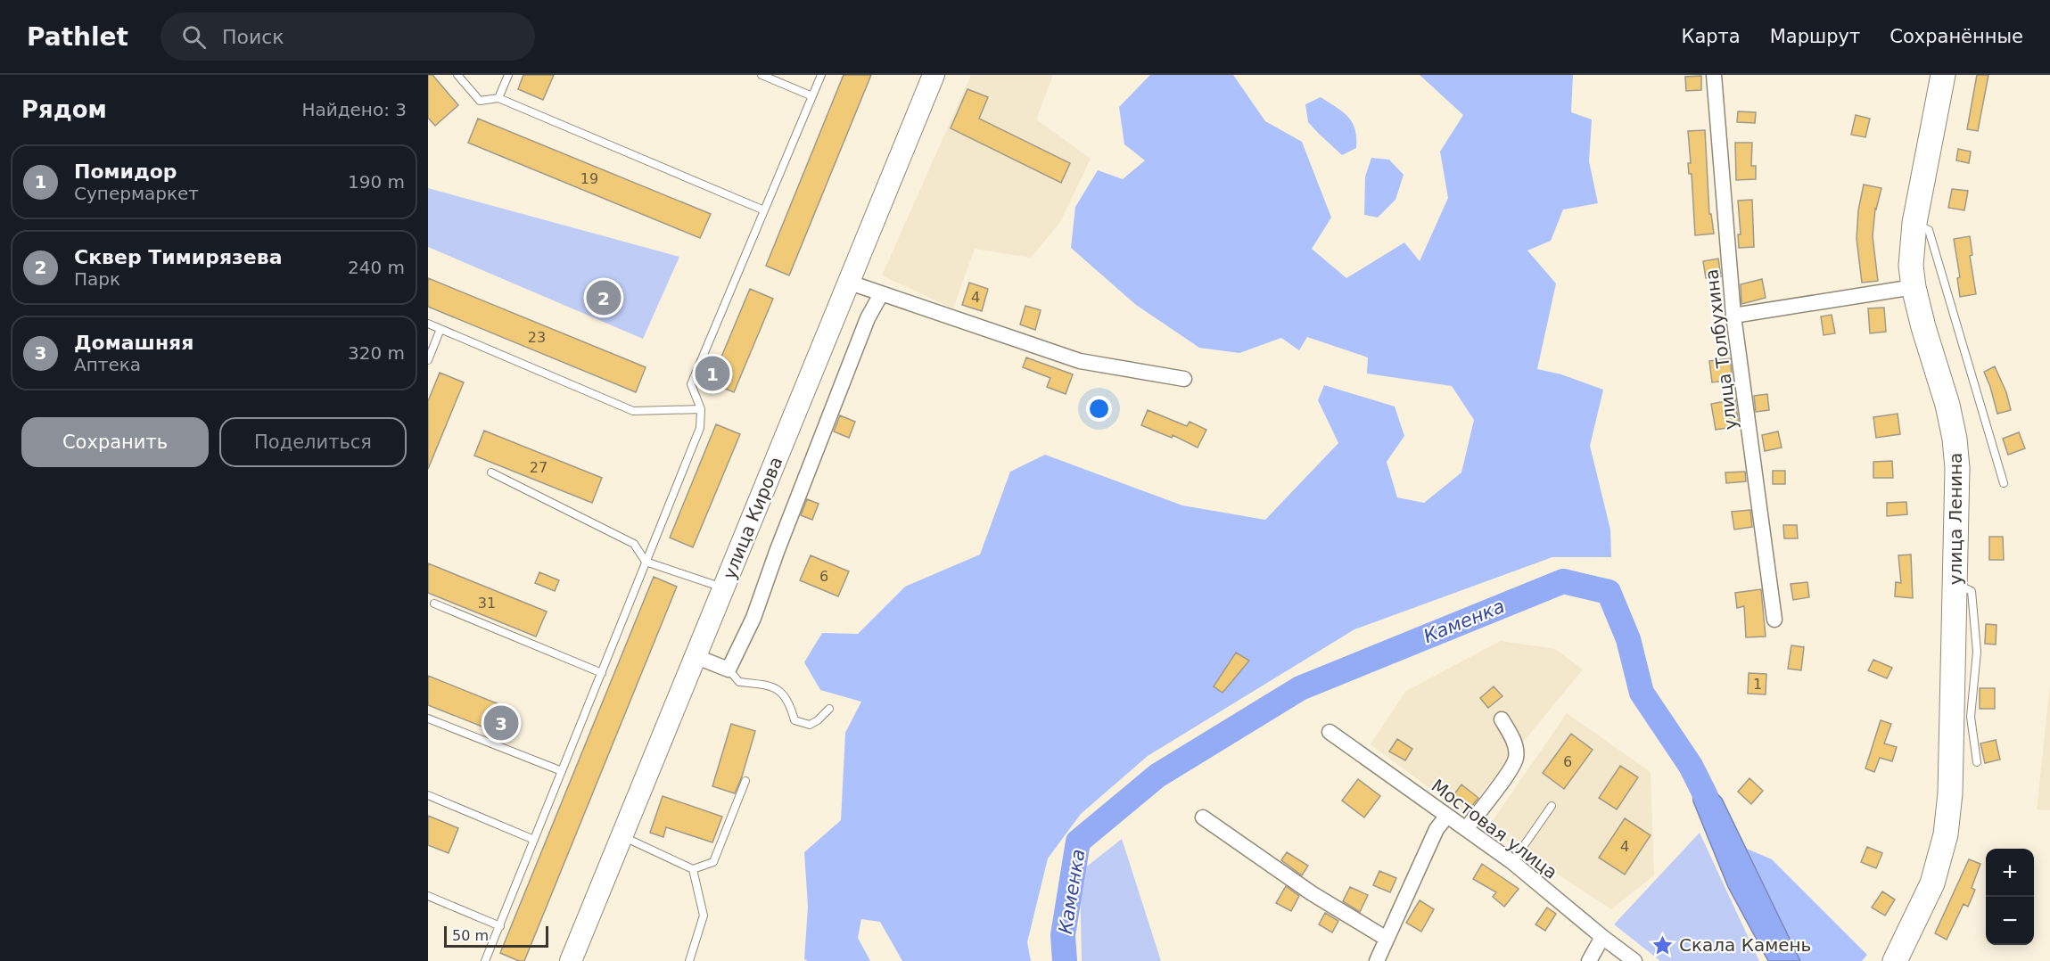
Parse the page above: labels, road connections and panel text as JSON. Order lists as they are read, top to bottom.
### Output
{
  "streets": {
    "main road": ["улица Ленина"],
    "street": ["улица Толбухина", "улица Кирова", "Мостовая улица"]
  },
  "water": ["Каменка"],
  "places": {
    "place": ["Скала Камень"]
  },
  "house_numbers": [
    "19",
    "4",
    "23",
    "27",
    "6",
    "31",
    "1",
    "6",
    "4"
  ],
  "scale_bar": "50 m",
  "page": {
    "header": "Pathlet",
    "search": "Поиск",
    "nav": ["Карта", "Маршрут", "Сохранённые"],
    "heading": ["Рядом", "Найдено: 3"],
    "list": [
      {
        "mark": "1",
        "name": "Помидор",
        "note": "Супермаркет",
        "value": "190 m"
      },
      {
        "mark": "2",
        "name": "Сквер Тимирязева",
        "note": "Парк",
        "value": "240 m"
      },
      {
        "mark": "3",
        "name": "Домашняя",
        "note": "Аптека",
        "value": "320 m"
      }
    ],
    "pins": ["2", "1", "3"],
    "buttons": ["Сохранить", "Поделиться"],
    "map_buttons": ["+", "−"],
    "scale": "50 m"
  }
}
